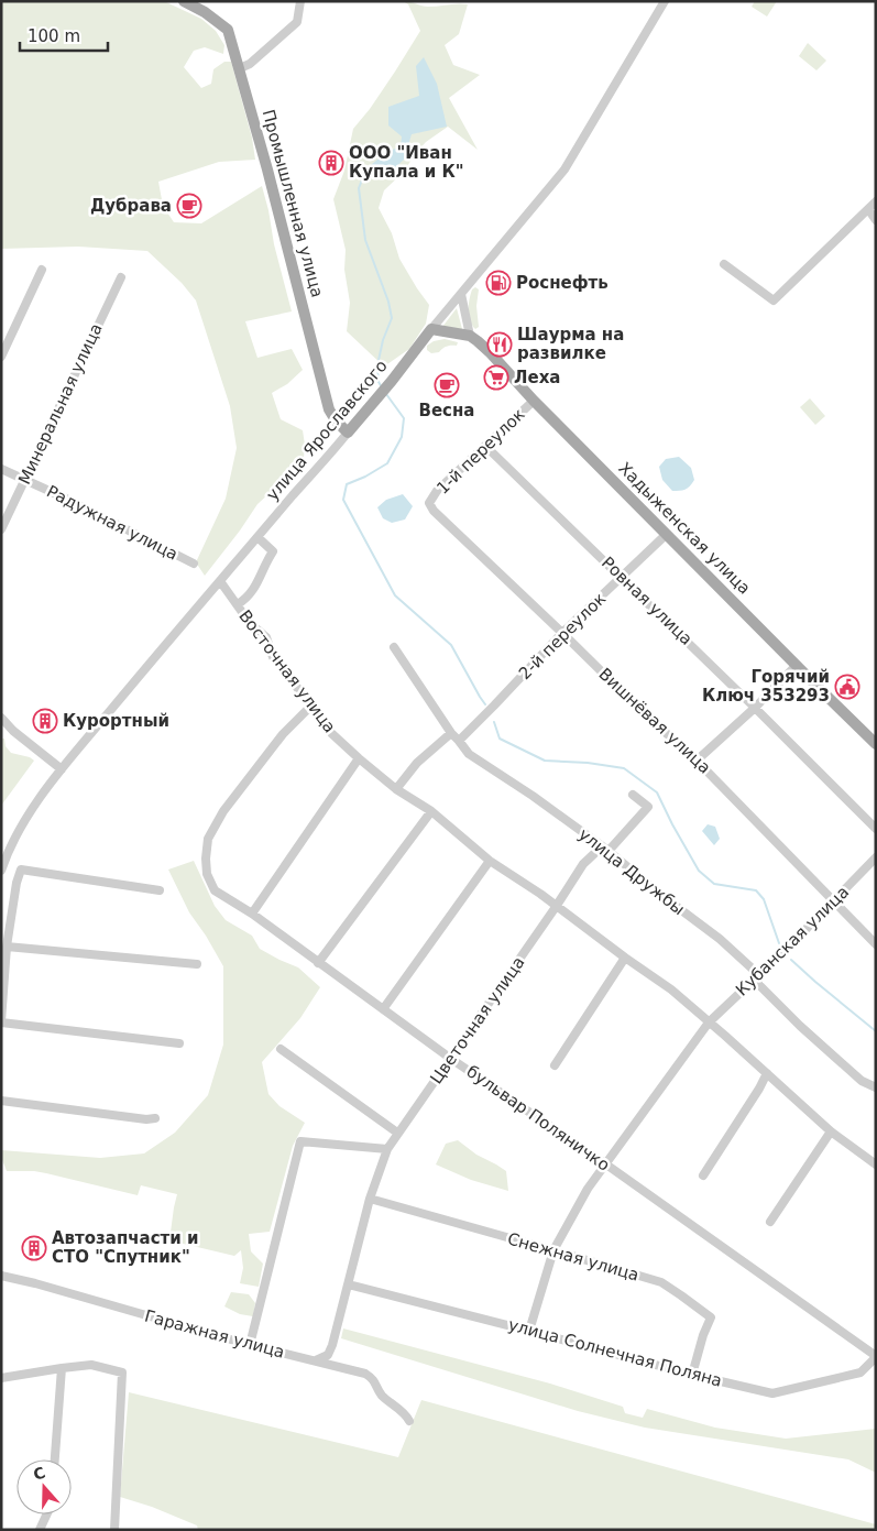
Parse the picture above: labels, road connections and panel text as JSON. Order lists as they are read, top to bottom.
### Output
{
  "streets": {
    "main road": ["Промышленная улица", "улица Ярославского", "Хадыженская улица"],
    "street": [
      "Минеральная улица",
      "1-й переулок",
      "Радужная улица",
      "Ровная улица",
      "2-й переулок",
      "Восточная улица",
      "Вишнёвая улица",
      "улица Дружбы",
      "Кубанская улица",
      "Цветочная улица",
      "бульвар Поляничко",
      "Снежная улица",
      "Гаражная улица",
      "улица Солнечная Поляна"
    ]
  },
  "crossings": [
    ["Промышленная улица", "улица Ярославского"],
    ["Минеральная улица", "Радужная улица"],
    ["улица Ярославского", "Восточная улица"],
    ["1-й переулок", "Хадыженская улица"],
    ["1-й переулок", "Ровная улица"],
    ["1-й переулок", "Вишнёвая улица"],
    ["Хадыженская улица", "2-й переулок"],
    ["Ровная улица", "2-й переулок"],
    ["2-й переулок", "Вишнёвая улица"],
    ["2-й переулок", "улица Дружбы"],
    ["Восточная улица", "Кубанская улица"],
    ["Восточная улица", "Цветочная улица"],
    ["Восточная улица", "бульвар Поляничко"],
    ["Вишнёвая улица", "Кубанская улица"],
    ["улица Дружбы", "Кубанская улица"],
    ["улица Дружбы", "Цветочная улица"],
    ["Кубанская улица", "бульвар Поляничко"],
    ["Кубанская улица", "Снежная улица"],
    ["Кубанская улица", "улица Солнечная Поляна"],
    ["Цветочная улица", "бульвар Поляничко"],
    ["Цветочная улица", "Снежная улица"],
    ["Цветочная улица", "Гаражная улица"],
    ["Цветочная улица", "улица Солнечная Поляна"],
    ["бульвар Поляничко", "улица Солнечная Поляна"],
    ["Снежная улица", "улица Солнечная Поляна"]
  ],
  "places": {
    "building": ["ООО \"Иван Купала и К\"", "Курортный", "Автозапчасти и СТО \"Спутник\""],
    "cafe": ["Дубрава", "Весна"],
    "fuel station": ["Роснефть"],
    "restaurant": ["Шаурма на развилке"],
    "supermarket": ["Леха"],
    "public building": ["Горячий Ключ 353293"]
  },
  "scale_bar": "100 m",
  "north": "top"
}
